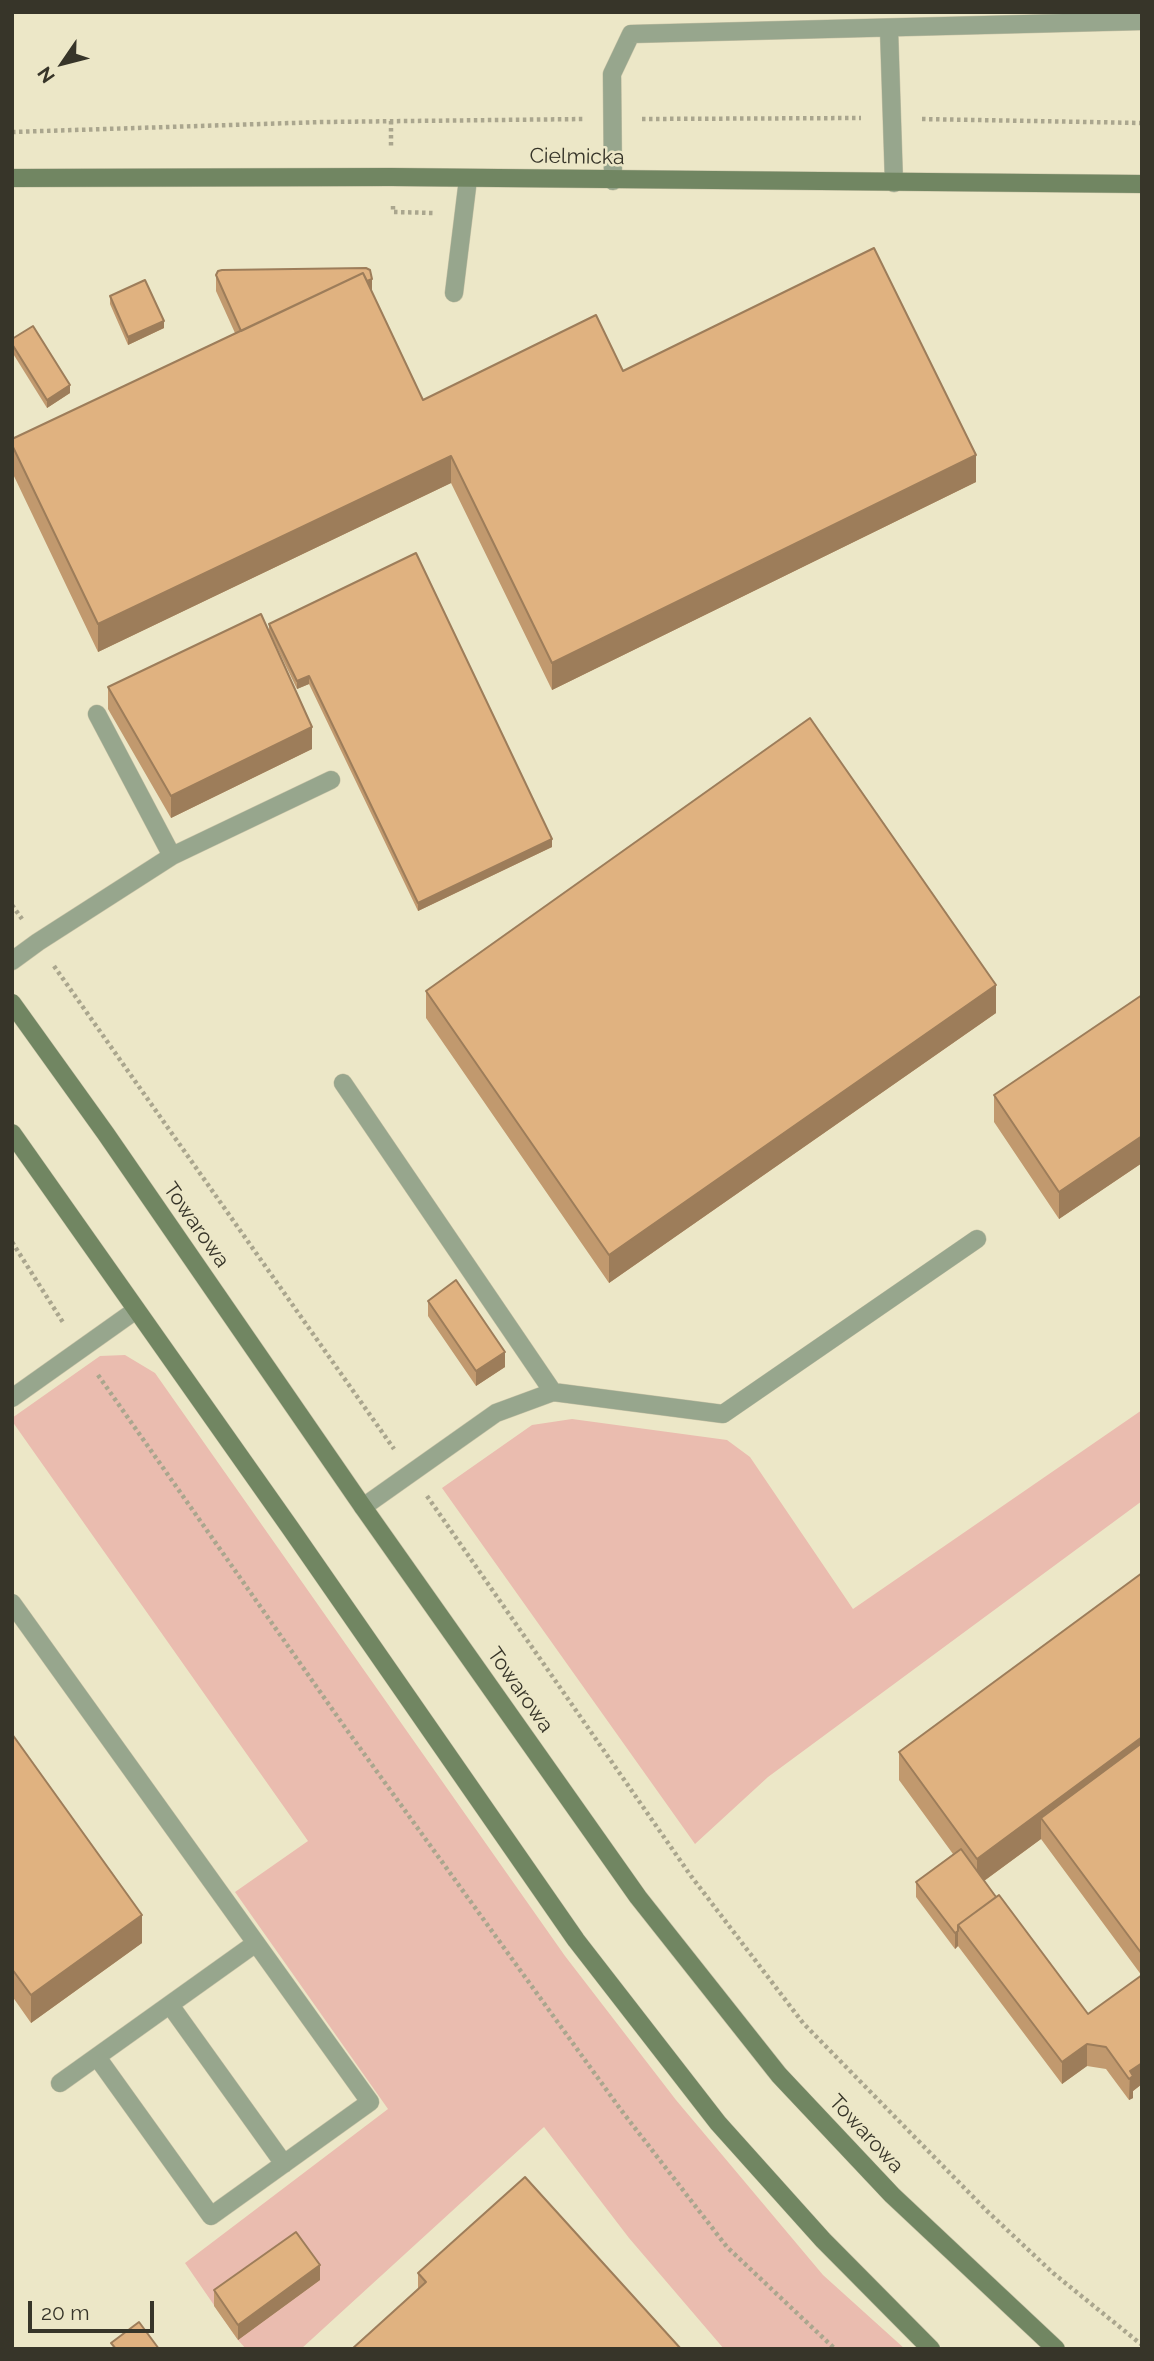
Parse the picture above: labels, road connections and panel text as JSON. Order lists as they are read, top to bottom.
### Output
{
  "streets": {
    "street": ["Cielmicka", "Towarowa"]
  },
  "scale_bar": "20 m",
  "north": "bottom left"
}
